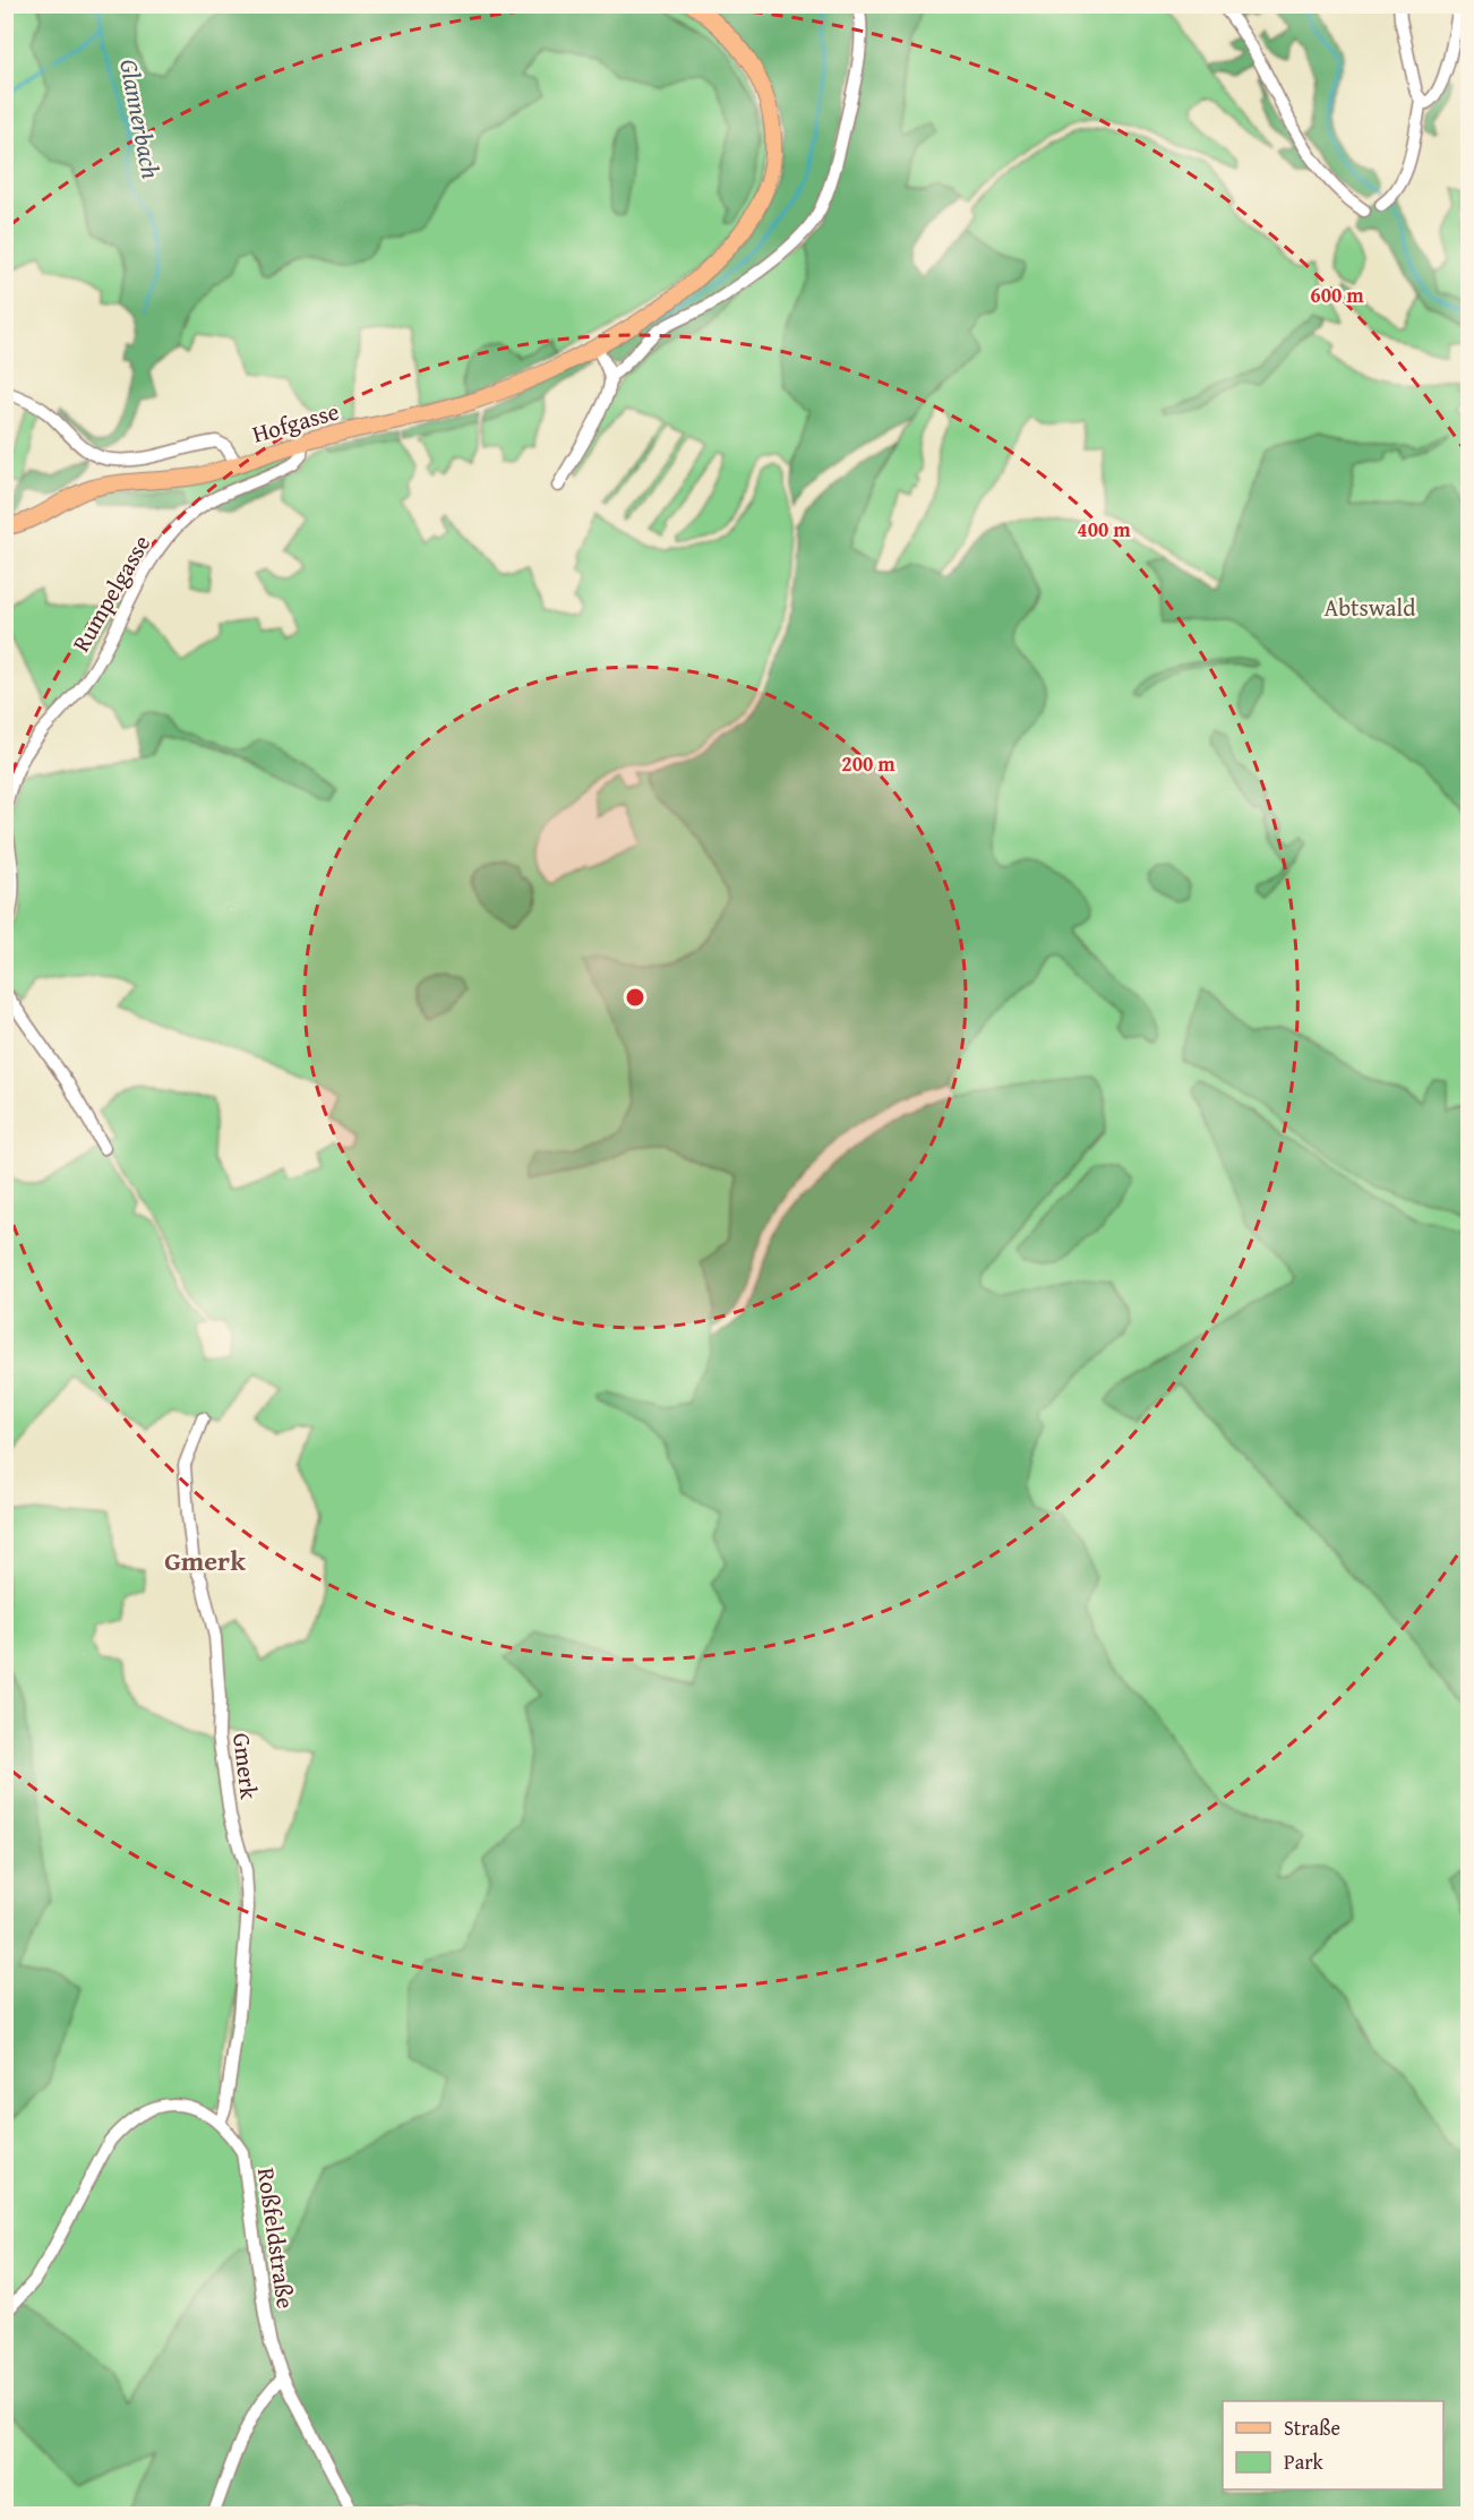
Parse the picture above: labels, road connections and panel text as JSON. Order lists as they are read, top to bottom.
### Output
{
  "streets": {
    "main road": ["Hofgasse"],
    "street": ["Rumpelgasse", "Gmerk", "Roßfeldstraße"]
  },
  "crossings": [
    ["Hofgasse", "Rumpelgasse"],
    ["Gmerk", "Roßfeldstraße"]
  ],
  "districts": ["Gmerk"],
  "water": ["Glannerbach"],
  "parks": ["Abtswald"],
  "legend": ["Straße", "Park"],
  "rings": ["600 m", "400 m", "200 m"]
}
